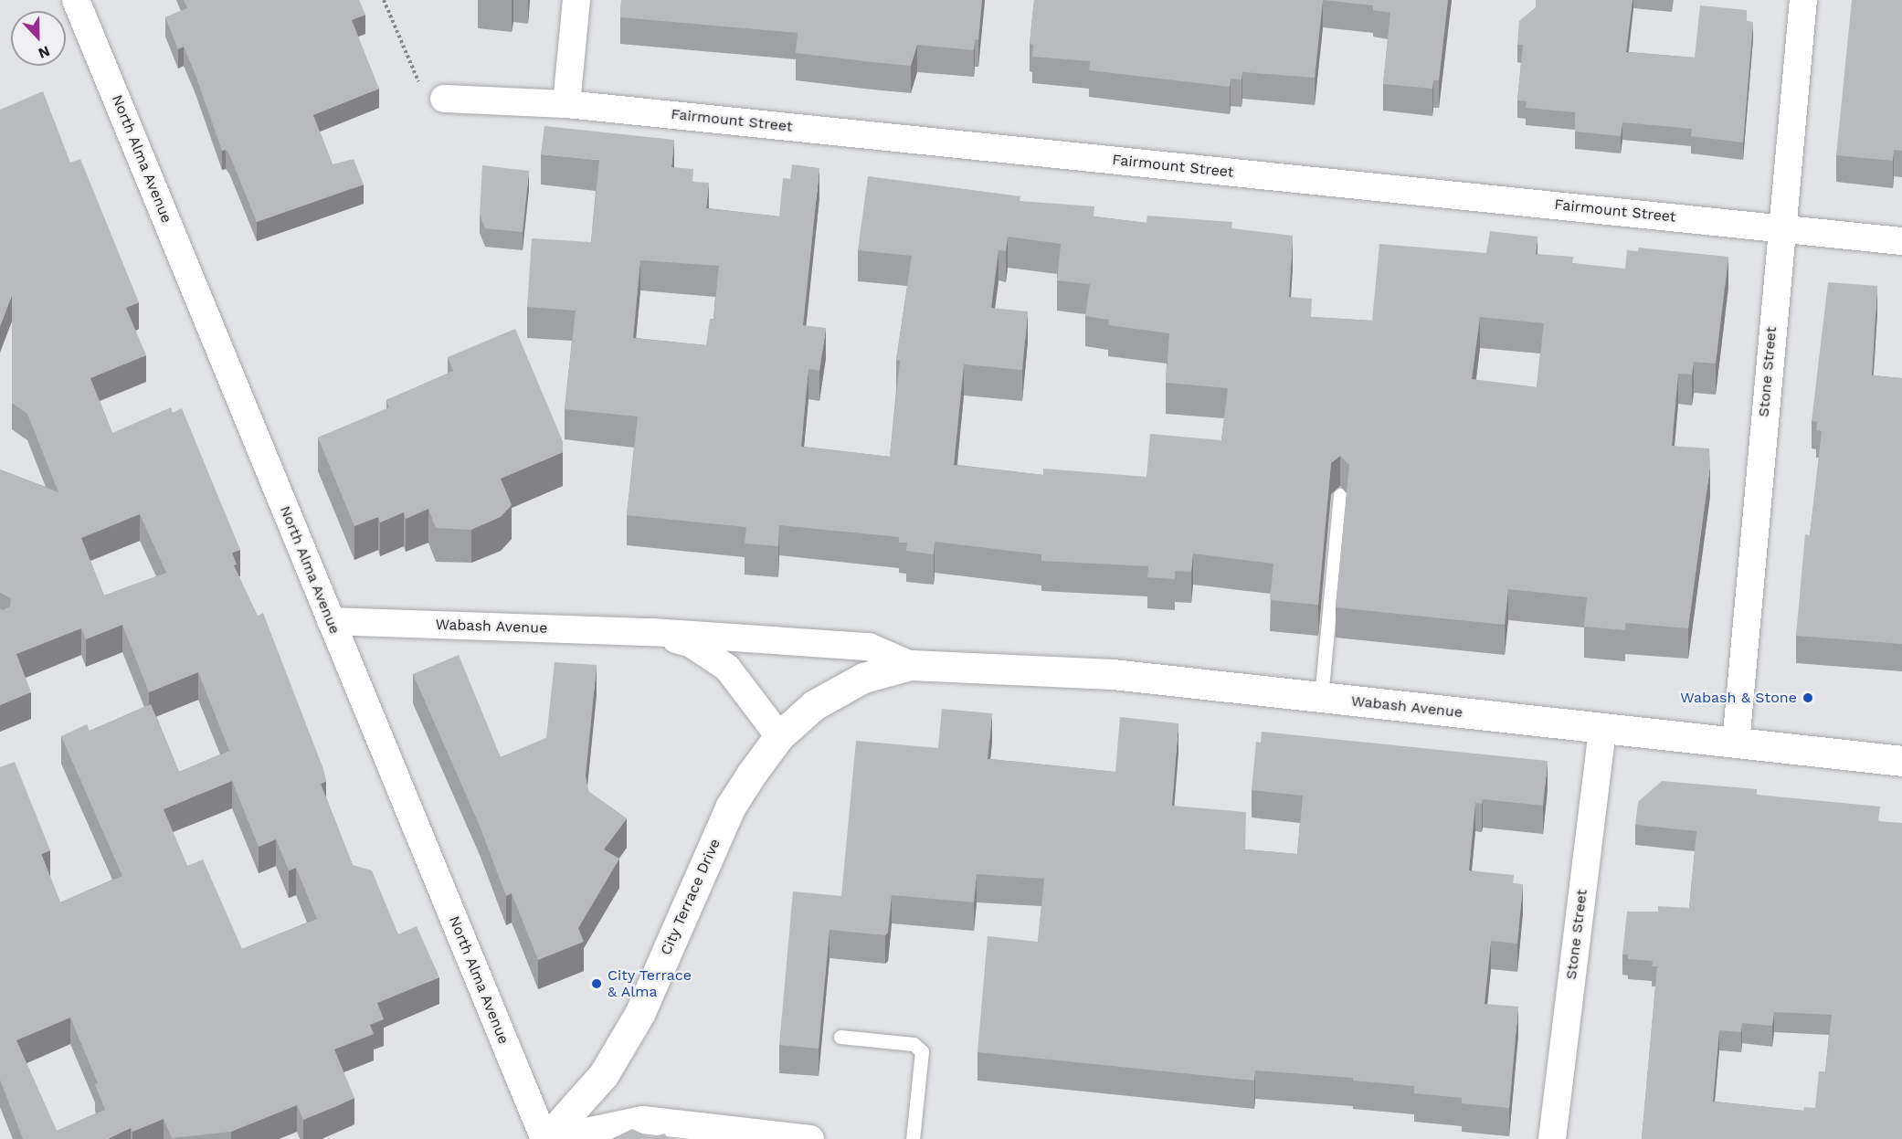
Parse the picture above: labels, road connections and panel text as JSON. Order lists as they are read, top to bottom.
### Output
{
  "streets": {
    "street": [
      "Fairmount Street",
      "North Alma Avenue",
      "Stone Street",
      "Wabash Avenue",
      "City Terrace Drive"
    ]
  },
  "crossings": [
    ["Fairmount Street", "Stone Street"],
    ["North Alma Avenue", "Wabash Avenue"],
    ["North Alma Avenue", "City Terrace Drive"],
    ["Stone Street", "Wabash Avenue"],
    ["Wabash Avenue", "City Terrace Drive"]
  ],
  "places": ["Wabash & Stone", "City Terrace & Alma"],
  "north": "bottom"
}
